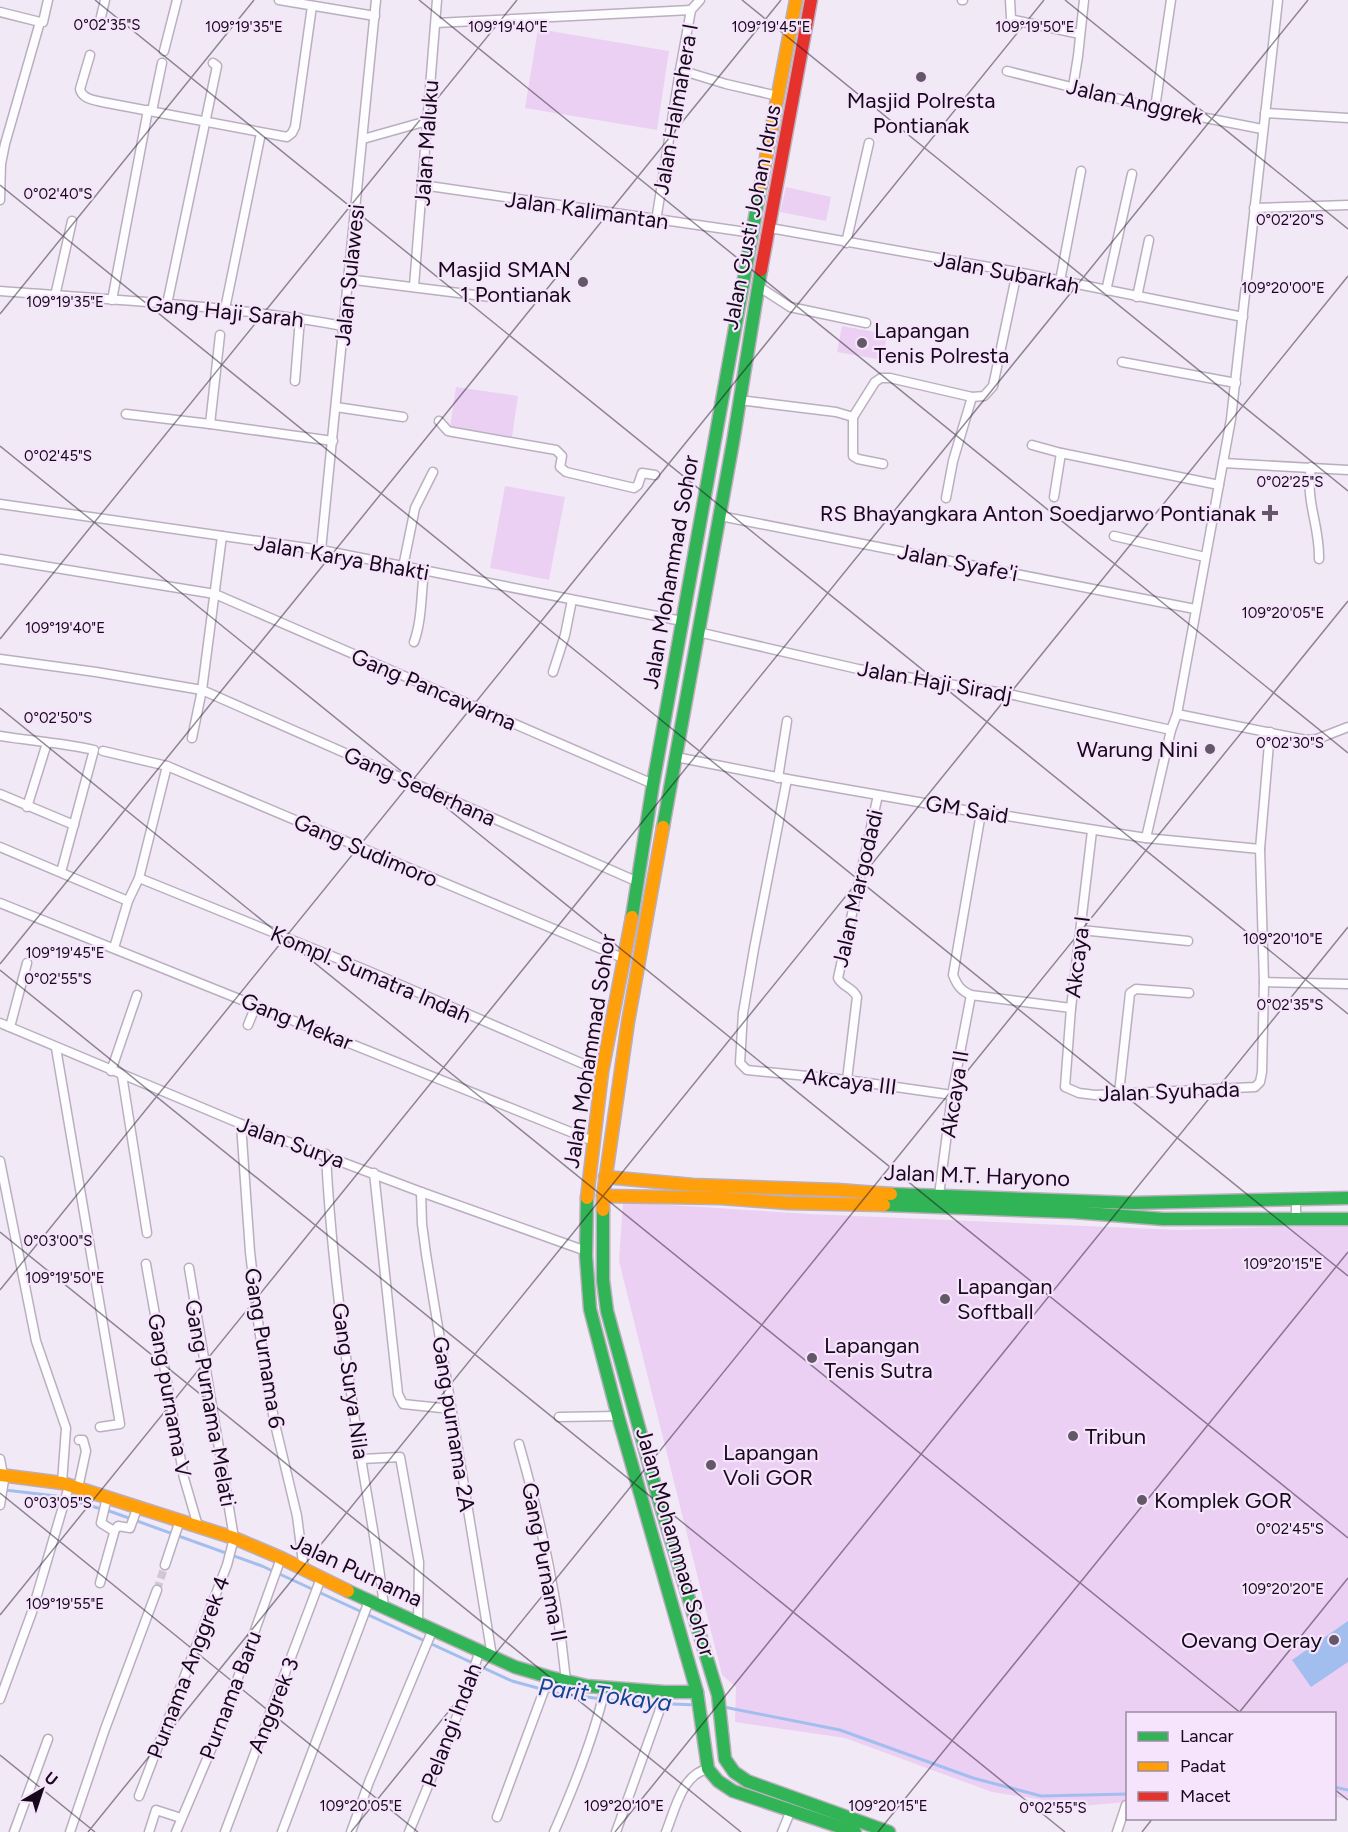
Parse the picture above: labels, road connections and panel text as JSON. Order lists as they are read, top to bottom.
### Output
{
  "streets": {
    "street": [
      "Jalan Anggrek",
      "Jalan Halmahera I",
      "Jalan Maluku",
      "Jalan Kalimantan",
      "Jalan Gusti Johan Idrus",
      "Jalan Subarkah",
      "Jalan Sulawesi",
      "Gang Haji Sarah",
      "Jalan Karya Bhakti",
      "Jalan Syafe'i",
      "Jalan Mohammad Sohor",
      "Jalan Haji Siradj",
      "Gang Pancawarna",
      "Gang Sederhana",
      "GM Said",
      "Gang Sudimoro",
      "Jalan Margodadi",
      "Akcaya I",
      "Kompl. Sumatra Indah",
      "Gang Mekar",
      "Akcaya III",
      "Jalan Syuhada",
      "Akcaya II",
      "Jalan Surya",
      "Jalan M.T. Haryono",
      "Gang Purnama 6",
      "Gang Surya Nila",
      "Gang purnama V",
      "Gang Purnama Melati",
      "Gang purnama 2A",
      "Gang Purnama II",
      "Jalan Purnama",
      "Purnama Anggrek 4",
      "Purnama Baru",
      "Anggrek 3",
      "Pelangi Indah"
    ]
  },
  "crossings": [
    ["Jalan Halmahera I", "Jalan Kalimantan"],
    ["Jalan Maluku", "Jalan Kalimantan"],
    ["Jalan Kalimantan", "Jalan Gusti Johan Idrus"],
    ["Jalan Gusti Johan Idrus", "Jalan Subarkah"],
    ["Jalan Gusti Johan Idrus", "Jalan Mohammad Sohor"],
    ["Jalan Sulawesi", "Gang Haji Sarah"],
    ["Jalan Sulawesi", "Jalan Karya Bhakti"],
    ["Jalan Karya Bhakti", "Jalan Mohammad Sohor"],
    ["Jalan Syafe'i", "Jalan Mohammad Sohor"],
    ["Jalan Mohammad Sohor", "Jalan Haji Siradj"],
    ["Jalan Mohammad Sohor", "Gang Pancawarna"],
    ["Jalan Mohammad Sohor", "Gang Sederhana"],
    ["Jalan Mohammad Sohor", "GM Said"],
    ["Jalan Mohammad Sohor", "Gang Sudimoro"],
    ["Jalan Mohammad Sohor", "Kompl. Sumatra Indah"],
    ["Jalan Mohammad Sohor", "Gang Mekar"],
    ["Jalan Mohammad Sohor", "Jalan Surya"],
    ["Jalan Mohammad Sohor", "Jalan M.T. Haryono"],
    ["Jalan Mohammad Sohor", "Jalan Purnama"],
    ["GM Said", "Jalan Margodadi"],
    ["GM Said", "Akcaya I"],
    ["GM Said", "Akcaya III"],
    ["GM Said", "Jalan Syuhada"],
    ["Jalan Margodadi", "Akcaya III"],
    ["Akcaya I", "Jalan Syuhada"],
    ["Akcaya III", "Akcaya II"],
    ["Akcaya II", "Jalan M.T. Haryono"],
    ["Jalan Surya", "Gang Purnama 6"],
    ["Jalan Surya", "Gang Surya Nila"],
    ["Jalan Surya", "Gang purnama 2A"],
    ["Gang Purnama 6", "Jalan Purnama"],
    ["Gang Surya Nila", "Jalan Purnama"],
    ["Gang purnama V", "Jalan Purnama"],
    ["Gang Purnama Melati", "Jalan Purnama"],
    ["Gang Purnama Melati", "Purnama Anggrek 4"],
    ["Gang purnama 2A", "Jalan Purnama"],
    ["Gang purnama 2A", "Pelangi Indah"],
    ["Gang Purnama II", "Jalan Purnama"],
    ["Jalan Purnama", "Purnama Anggrek 4"],
    ["Jalan Purnama", "Purnama Baru"],
    ["Jalan Purnama", "Anggrek 3"],
    ["Jalan Purnama", "Pelangi Indah"]
  ],
  "water": ["Parit Tokaya"],
  "places": {
    "other": [
      "Masjid Polresta Pontianak",
      "Masjid SMAN 1 Pontianak",
      "Lapangan Tenis Polresta",
      "Warung Nini",
      "Lapangan Softball",
      "Lapangan Tenis Sutra",
      "Tribun",
      "Lapangan Voli GOR",
      "Komplek GOR",
      "Oevang Oeray"
    ],
    "health": ["RS Bhayangkara Anton Soedjarwo Pontianak"]
  },
  "legend": ["Lancar", "Padat", "Macet"],
  "north": "top right",
  "coordinates": [
    "0°02'35\"S",
    "109°19'35\"E",
    "109°19'40\"E",
    "109°19'45\"E",
    "109°19'50\"E",
    "0°02'40\"S",
    "0°02'20\"S",
    "109°20'00\"E",
    "0°02'45\"S",
    "0°02'25\"S",
    "109°20'05\"E",
    "0°02'50\"S",
    "0°02'30\"S",
    "109°20'10\"E",
    "0°02'55\"S",
    "0°03'00\"S",
    "109°20'15\"E",
    "0°03'05\"S",
    "109°20'20\"E",
    "109°19'55\"E"
  ]
}
